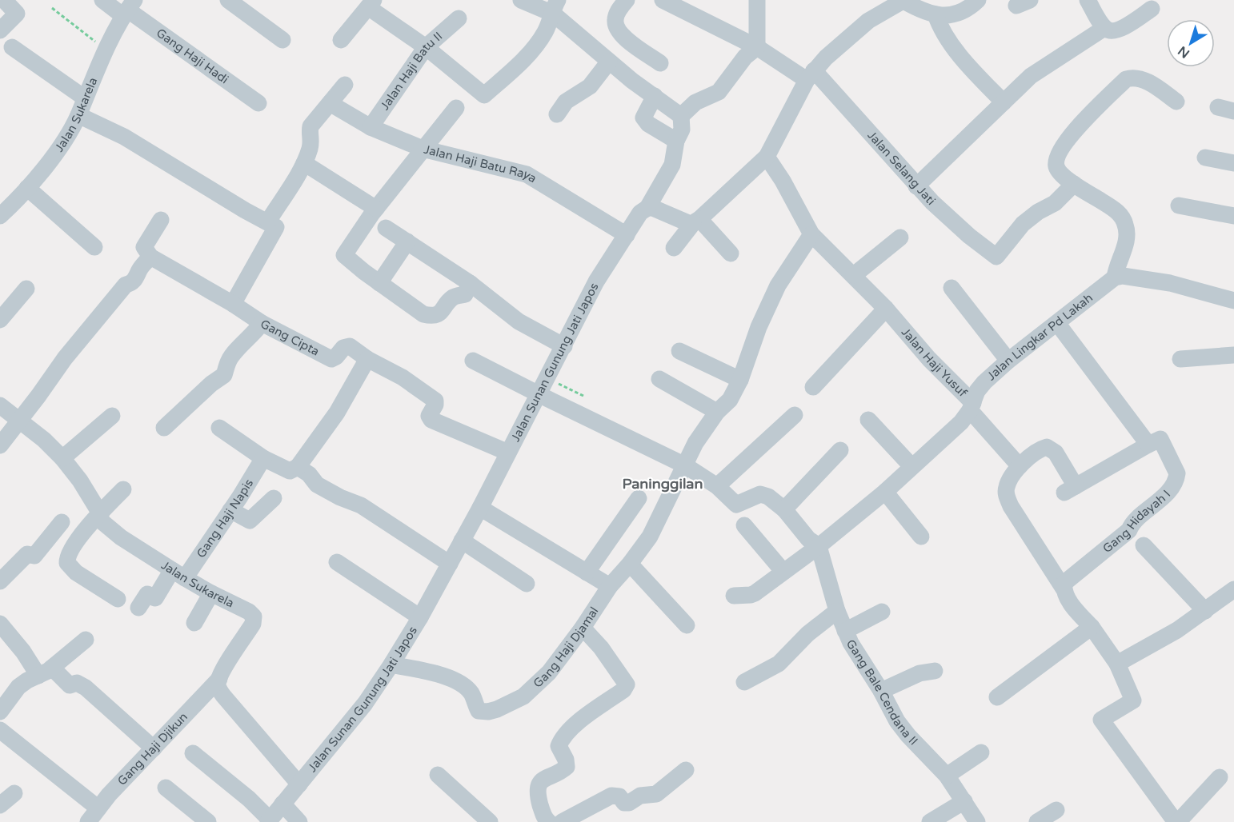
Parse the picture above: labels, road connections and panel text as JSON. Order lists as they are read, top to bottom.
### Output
{
  "streets": {
    "street": [
      "Gang Haji Hadi",
      "Jalan Haji Batu II",
      "Jalan Sukarela",
      "Jalan Haji Batu Raya",
      "Jalan Selang Jati",
      "Gang Cipta",
      "Jalan Lingkar Pd Lakah",
      "Jalan Sunan Gunung Jati Japos",
      "Jalan Haji Yusuf",
      "Gang Haji Napis",
      "Gang Hidayah I",
      "Gang Haji Djamal",
      "Gang Bale Cendana II",
      "Gang Haji Djikun"
    ]
  },
  "crossings": [
    ["Gang Haji Hadi", "Jalan Sukarela"],
    ["Jalan Haji Batu II", "Jalan Haji Batu Raya"],
    ["Jalan Sukarela", "Gang Haji Napis"],
    ["Jalan Sukarela", "Gang Haji Djikun"],
    ["Jalan Haji Batu Raya", "Jalan Sunan Gunung Jati Japos"],
    ["Gang Cipta", "Jalan Sunan Gunung Jati Japos"],
    ["Jalan Lingkar Pd Lakah", "Jalan Haji Yusuf"],
    ["Jalan Sunan Gunung Jati Japos", "Gang Haji Djamal"],
    ["Jalan Haji Yusuf", "Gang Haji Djamal"],
    ["Jalan Haji Yusuf", "Gang Bale Cendana II"]
  ],
  "districts": ["Paninggilan"],
  "north": "bottom left"
}
